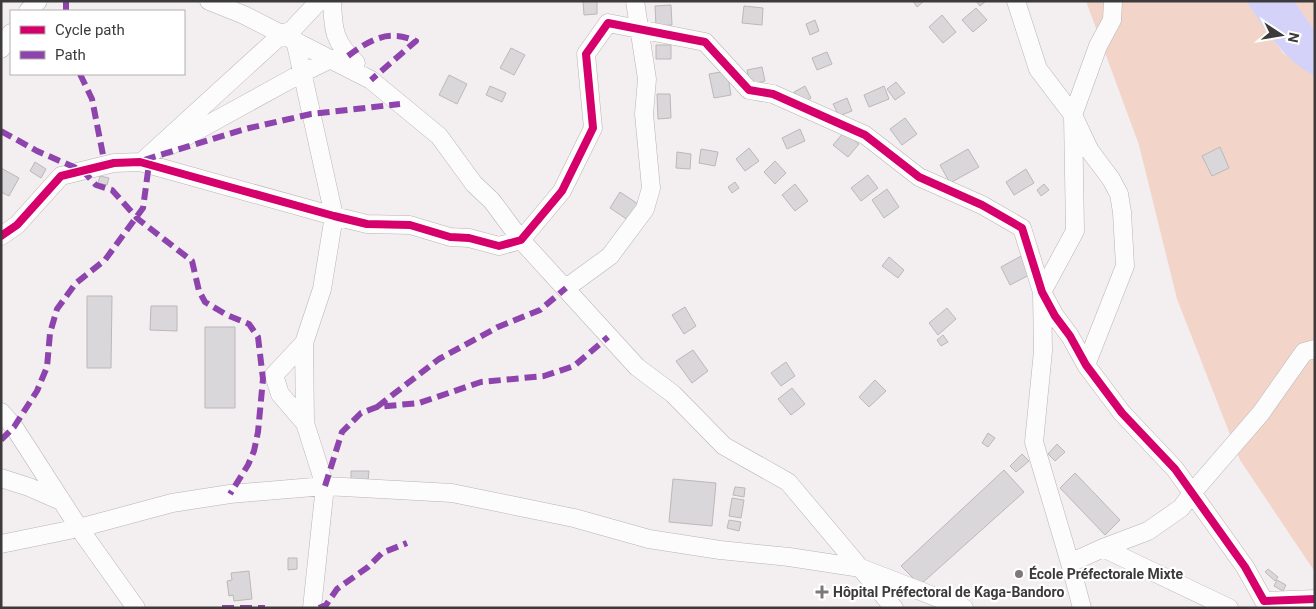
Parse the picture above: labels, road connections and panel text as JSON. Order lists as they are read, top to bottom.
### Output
{
  "places": {
    "other": ["École Préfectorale Mixte"],
    "health": ["Hôpital Préfectoral de Kaga-Bandoro"]
  },
  "legend": ["Cycle path", "Path"],
  "north": "right"
}
